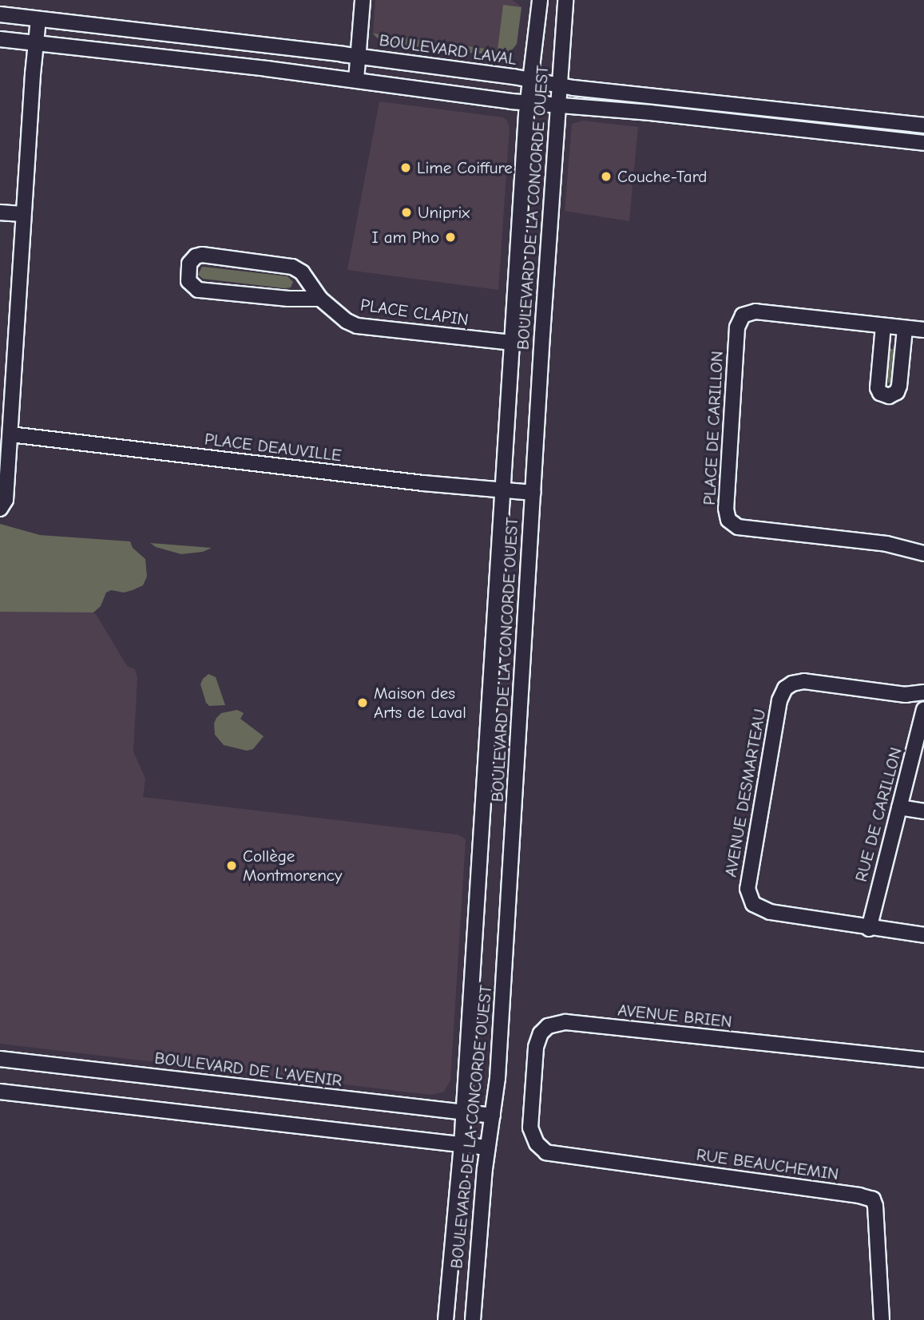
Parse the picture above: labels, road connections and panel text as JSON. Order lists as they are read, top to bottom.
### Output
{
  "streets": {
    "street": [
      "BOULEVARD LAVAL",
      "BOULEVARD DE LA CONCORDE OUEST",
      "PLACE CLAPIN",
      "PLACE DE CARILLON",
      "PLACE DEAUVILLE",
      "AVENUE DESMARTEAU",
      "RUE DE CARILLON",
      "AVENUE BRIEN",
      "BOULEVARD DE L'AVENIR",
      "RUE BEAUCHEMIN"
    ]
  },
  "crossings": [
    ["BOULEVARD LAVAL", "BOULEVARD DE LA CONCORDE OUEST"],
    ["BOULEVARD DE LA CONCORDE OUEST", "PLACE CLAPIN"],
    ["BOULEVARD DE LA CONCORDE OUEST", "PLACE DEAUVILLE"],
    ["BOULEVARD DE LA CONCORDE OUEST", "BOULEVARD DE L'AVENIR"],
    ["AVENUE DESMARTEAU", "RUE DE CARILLON"],
    ["AVENUE BRIEN", "RUE BEAUCHEMIN"]
  ],
  "places": [
    "Lime Coiffure",
    "Couche-Tard",
    "Uniprix",
    "I am Pho",
    "Maison des Arts de Laval",
    "Collège Montmorency"
  ]
}
